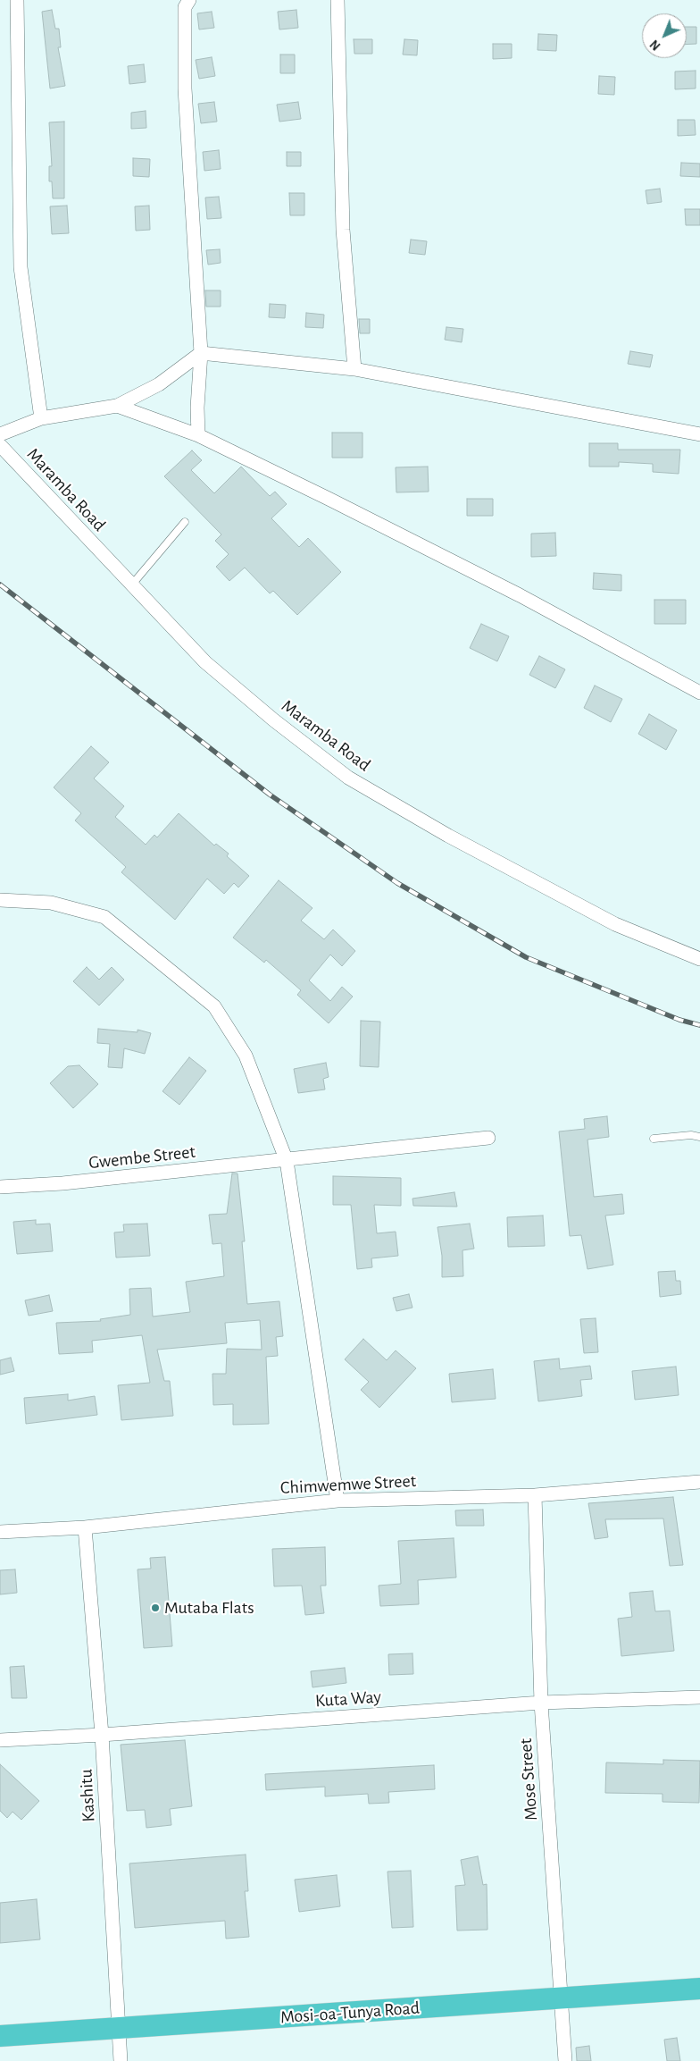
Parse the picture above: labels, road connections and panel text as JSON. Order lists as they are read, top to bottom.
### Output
{
  "streets": {
    "highway": ["Mosi-oa-Tunya Road"],
    "street": [
      "Maramba Road",
      "Gwembe Street",
      "Chimwemwe Street",
      "Kuta Way",
      "Mose Street",
      "Kashitu"
    ]
  },
  "crossings": [
    ["Chimwemwe Street", "Mose Street"],
    ["Chimwemwe Street", "Kashitu"],
    ["Kuta Way", "Mose Street"],
    ["Kuta Way", "Kashitu"],
    ["Mose Street", "Mosi-oa-Tunya Road"],
    ["Kashitu", "Mosi-oa-Tunya Road"]
  ],
  "places": ["Mutaba Flats"],
  "north": "bottom left"
}
